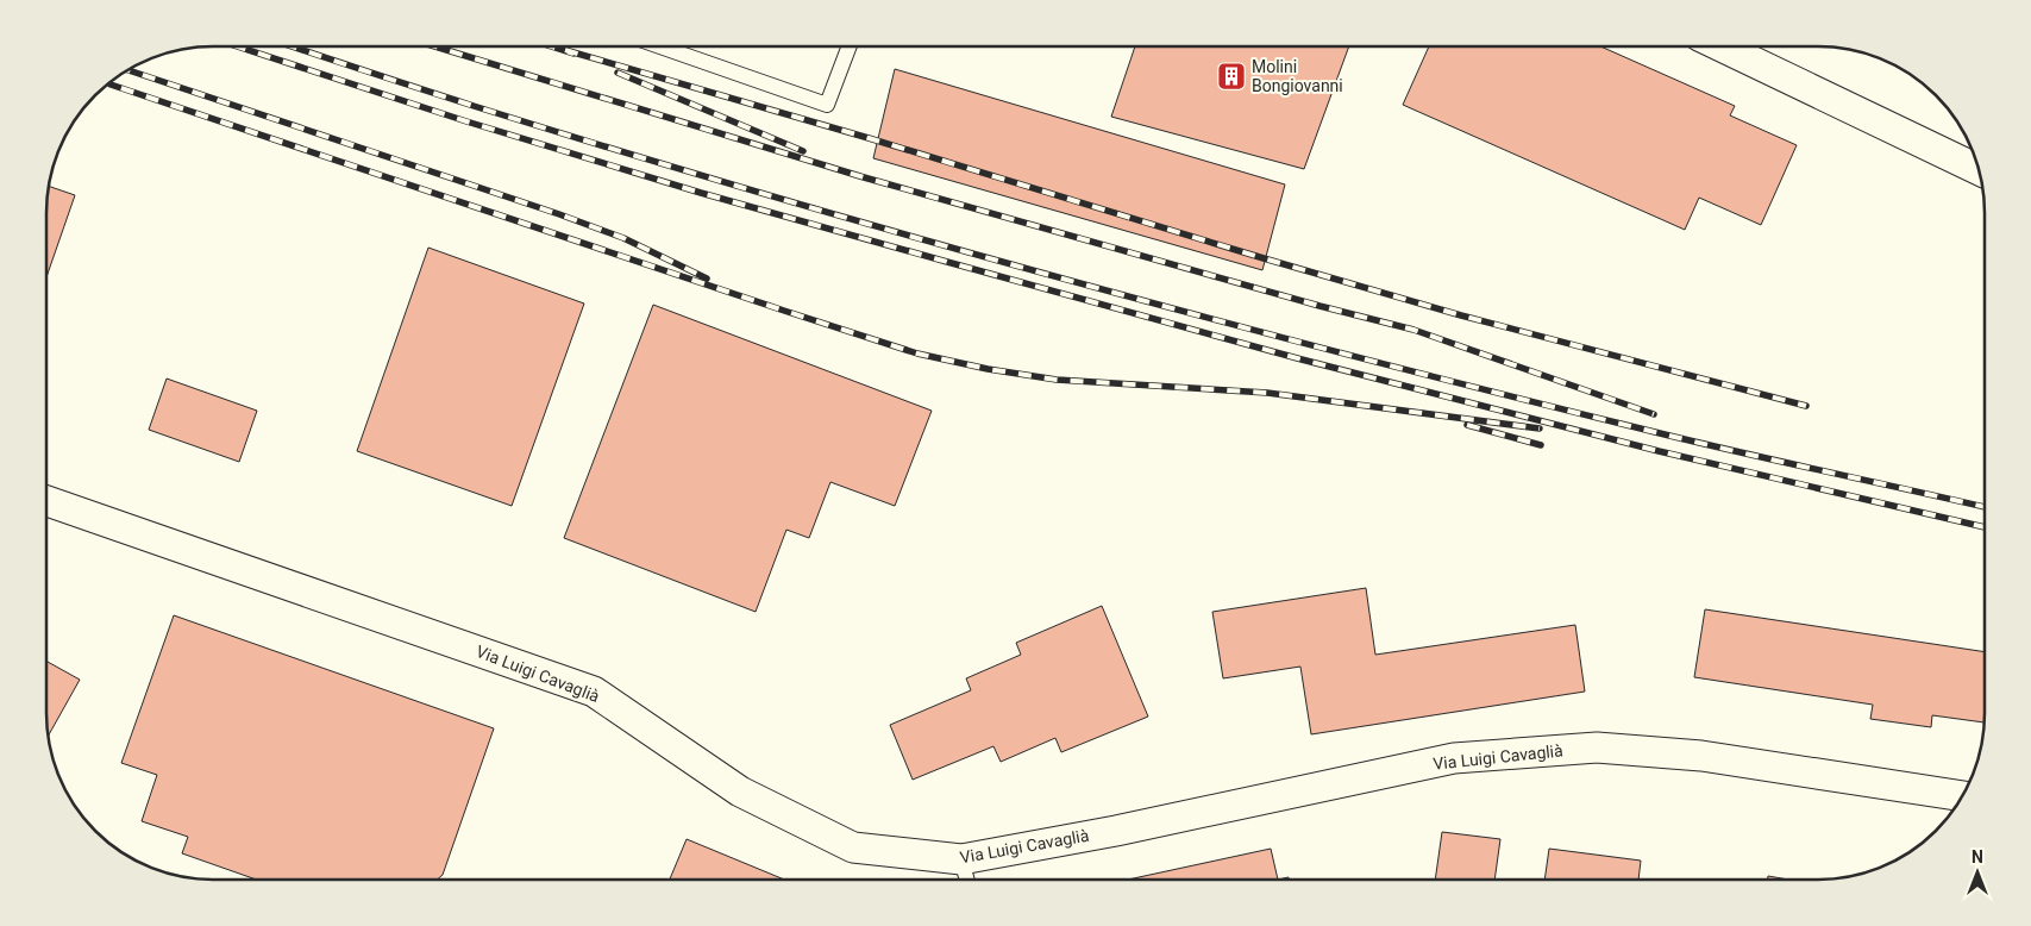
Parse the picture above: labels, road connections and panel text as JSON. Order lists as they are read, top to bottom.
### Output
{
  "streets": {
    "street": ["Via Luigi Cavaglià"]
  },
  "places": {
    "building": ["Molini Bongiovanni"]
  },
  "north": "top"
}
